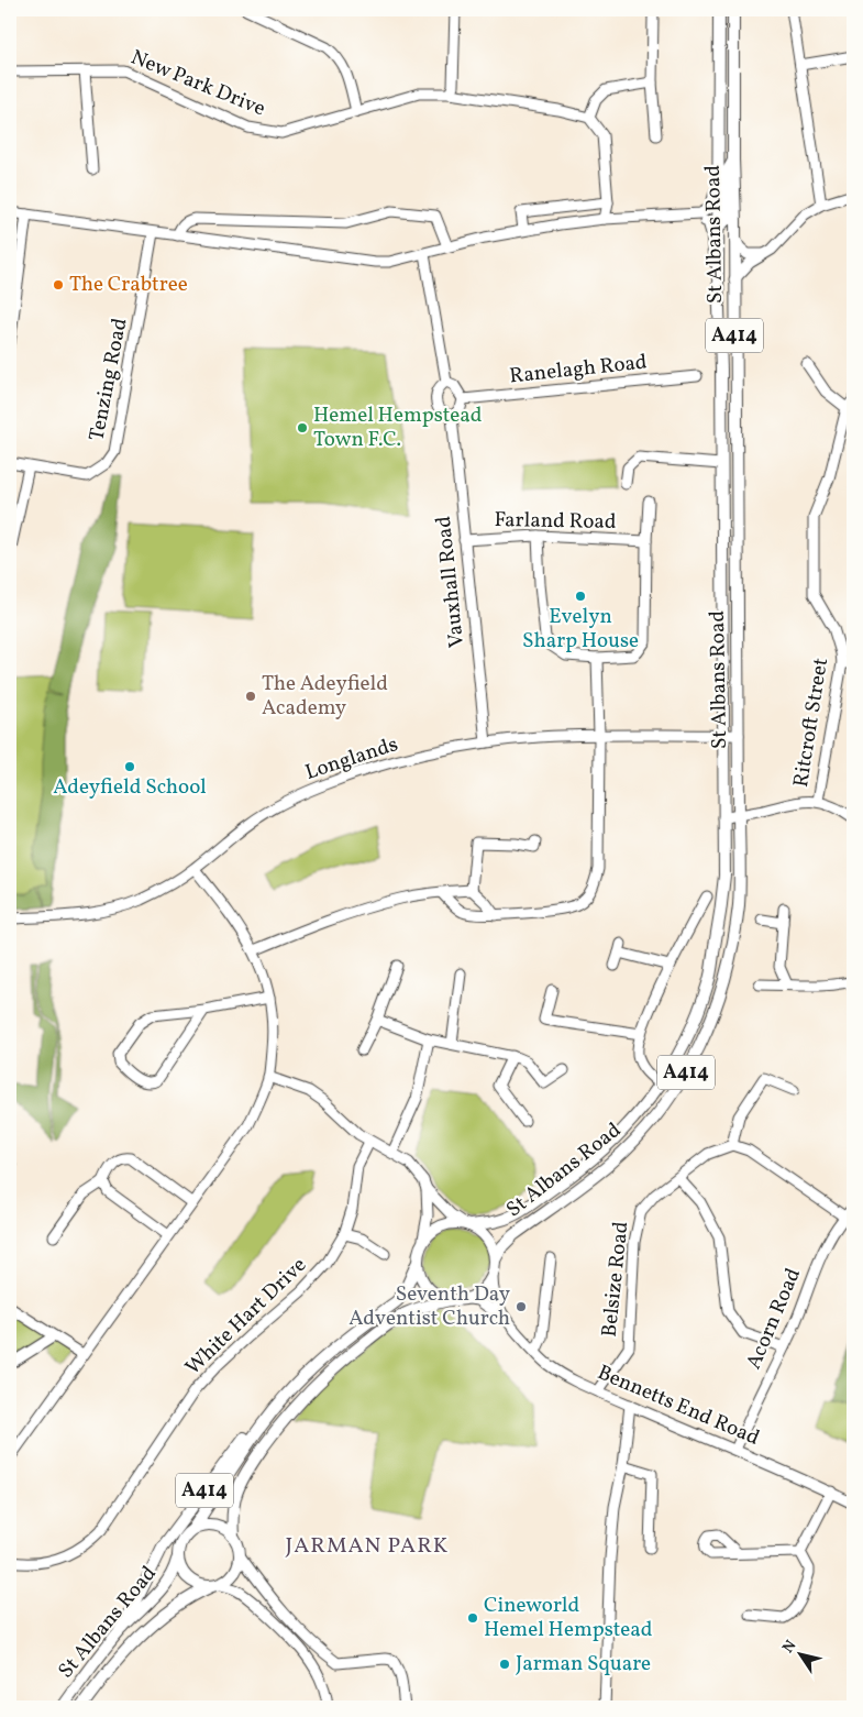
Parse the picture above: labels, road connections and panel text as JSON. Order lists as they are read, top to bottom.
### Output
{
  "streets": {
    "main road": ["St Albans Road", "A414"],
    "street": [
      "New Park Drive",
      "Ranelagh Road",
      "Tenzing Road",
      "Farland Road",
      "Vauxhall Road",
      "Ritcroft Street",
      "Longlands",
      "Belsize Road",
      "White Hart Drive",
      "Acorn Road",
      "Bennetts End Road"
    ]
  },
  "crossings": [
    ["St Albans Road", "A414"],
    ["St Albans Road", "Longlands"],
    ["St Albans Road", "Bennetts End Road"],
    ["A414", "Bennetts End Road"],
    ["Ranelagh Road", "Vauxhall Road"],
    ["Farland Road", "Vauxhall Road"],
    ["Vauxhall Road", "Longlands"],
    ["Belsize Road", "Bennetts End Road"],
    ["Acorn Road", "Bennetts End Road"]
  ],
  "districts": ["JARMAN PARK"],
  "places": [
    "The Crabtree",
    "Hemel Hempstead Town F.C.",
    "Evelyn Sharp House",
    "The Adeyfield Academy",
    "Adeyfield School",
    "Seventh Day Adventist Church",
    "Cineworld Hemel Hempstead",
    "Jarman Square"
  ],
  "north": "top left"
}
